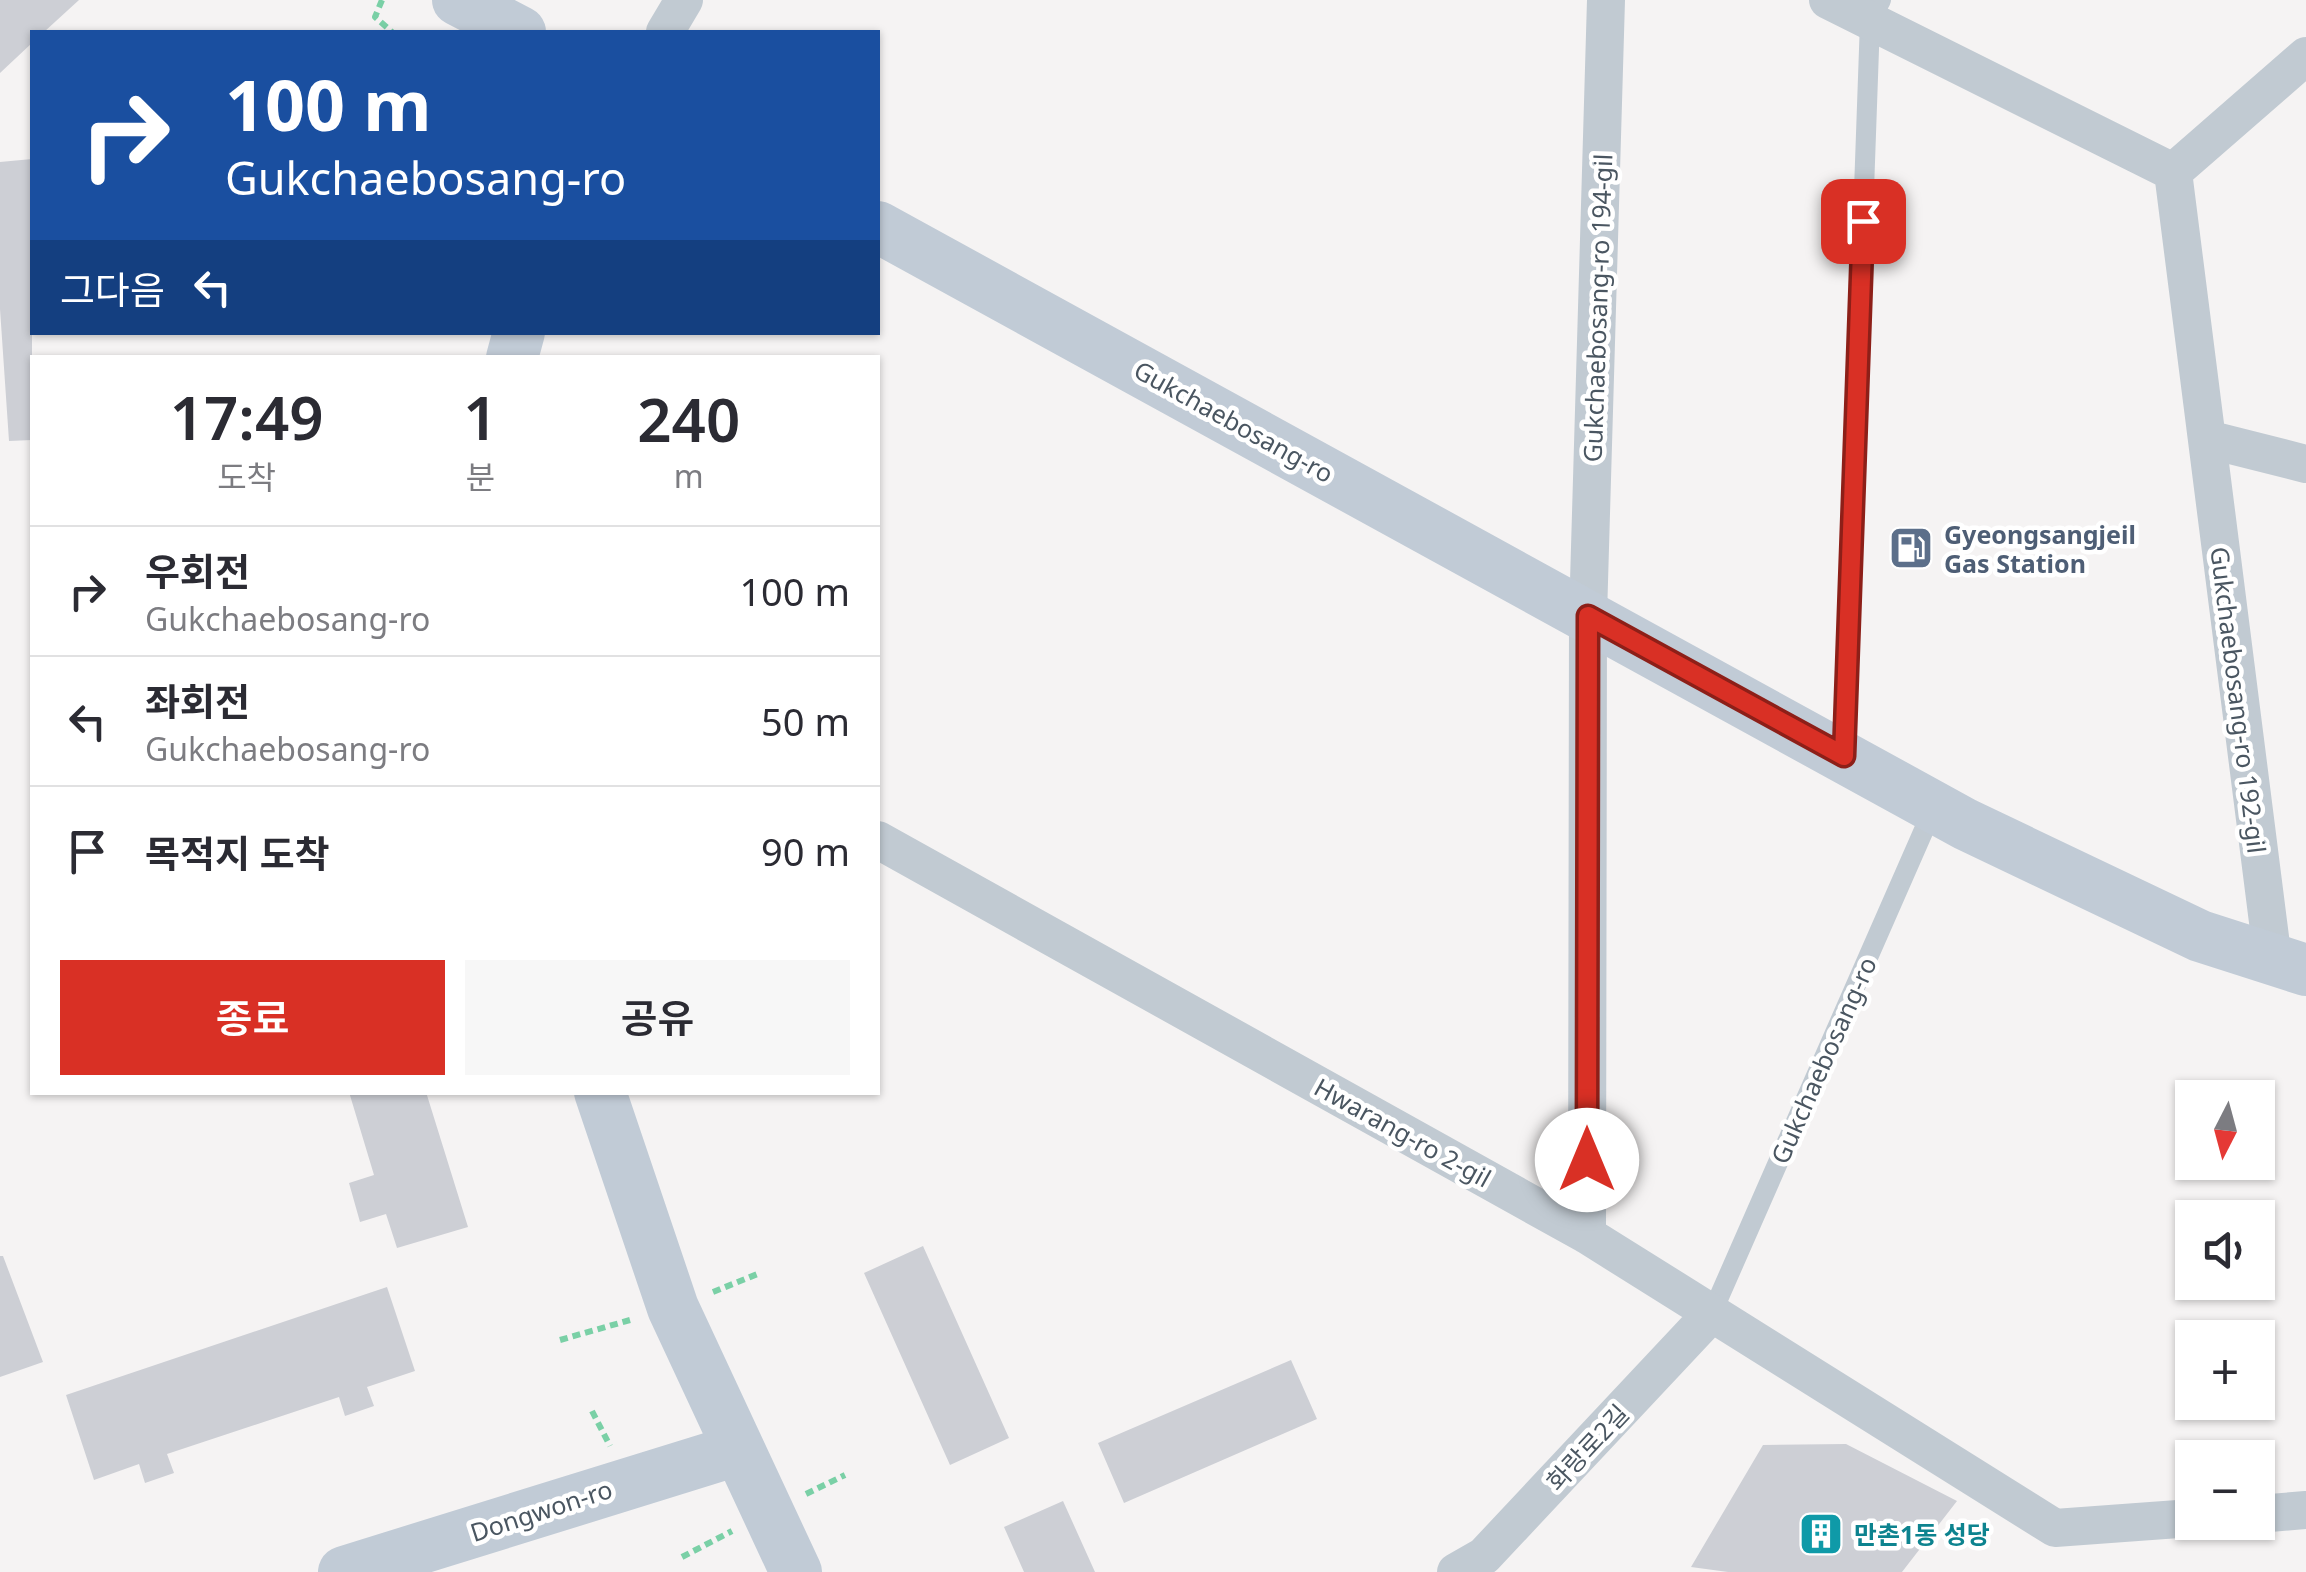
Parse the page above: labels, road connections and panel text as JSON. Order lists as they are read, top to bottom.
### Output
{
  "streets": {
    "main road": ["Gukchaebosang-ro", "Dongwon-ro"],
    "street": [
      "Gukchaebosang-ro 194-gil",
      "Gukchaebosang-ro 192-gil",
      "Hwarang-ro 2-gil",
      "화랑로2길"
    ]
  },
  "crossings": [
    ["Gukchaebosang-ro 194-gil", "Gukchaebosang-ro"],
    ["Gukchaebosang-ro", "Gukchaebosang-ro 192-gil"],
    ["Gukchaebosang-ro", "Hwarang-ro 2-gil"],
    ["Gukchaebosang-ro", "화랑로2길"],
    ["Hwarang-ro 2-gil", "화랑로2길"]
  ],
  "places": {
    "fuel station": ["Gyeongsangjeil Gas Station"],
    "building": ["만촌1동 성당"]
  },
  "north": "bottom",
  "page": {
    "turn": ["100 m", "Gukchaebosang-ro"],
    "then": "그다음",
    "eta": [
      "17:49",
      "도착",
      "1",
      "분",
      "240",
      "m"
    ],
    "list": [
      {
        "name": "우회전",
        "note": "Gukchaebosang-ro",
        "value": "100 m"
      },
      {
        "name": "좌회전",
        "note": "Gukchaebosang-ro",
        "value": "50 m"
      },
      {
        "name": "목적지 도착",
        "value": "90 m"
      }
    ],
    "buttons": ["종료", "공유"],
    "map_buttons": ["+", "−"]
  }
}
